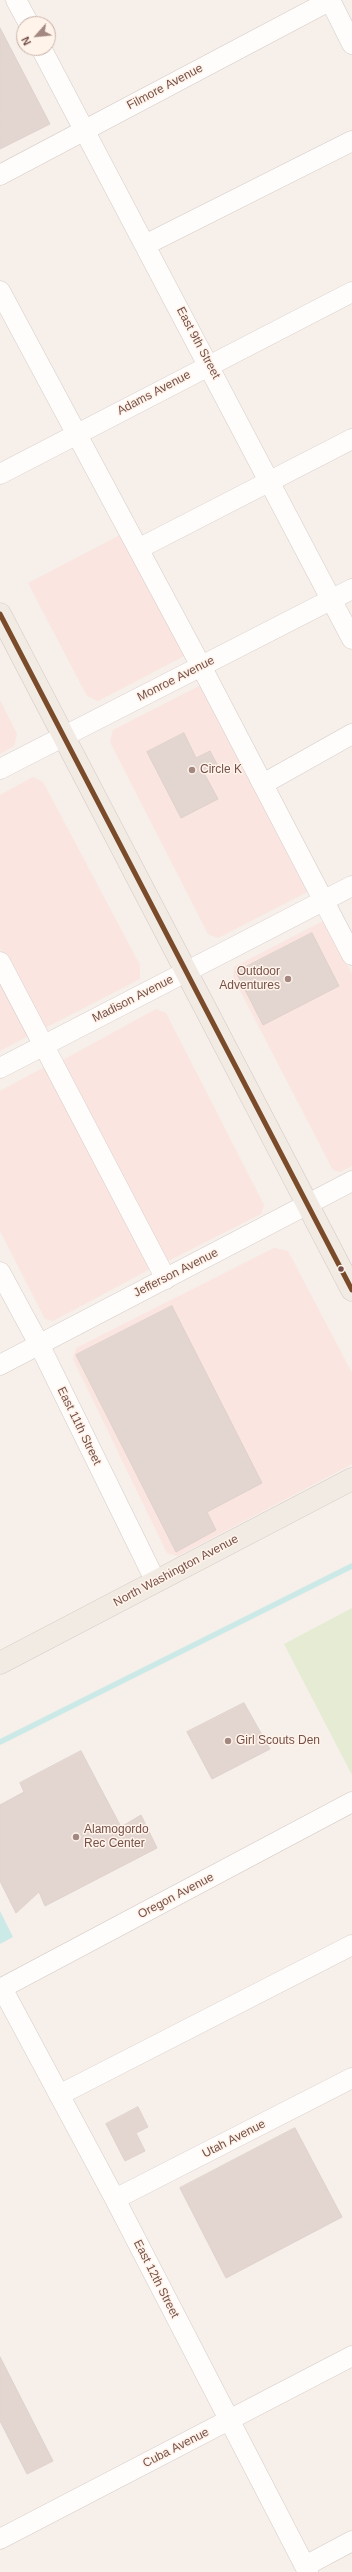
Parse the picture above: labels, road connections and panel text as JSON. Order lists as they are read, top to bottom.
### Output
{
  "streets": {
    "main road": ["North Washington Avenue"],
    "street": [
      "Filmore Avenue",
      "East 9th Street",
      "Adams Avenue",
      "Monroe Avenue",
      "Madison Avenue",
      "Jefferson Avenue",
      "East 11th Street",
      "Oregon Avenue",
      "Utah Avenue",
      "East 12th Street",
      "Cuba Avenue"
    ]
  },
  "crossings": [
    ["Filmore Avenue", "East 9th Street"],
    ["East 9th Street", "Adams Avenue"],
    ["East 9th Street", "Monroe Avenue"],
    ["Jefferson Avenue", "East 11th Street"],
    ["East 11th Street", "North Washington Avenue"],
    ["Oregon Avenue", "East 12th Street"],
    ["Utah Avenue", "East 12th Street"],
    ["East 12th Street", "Cuba Avenue"]
  ],
  "places": [
    "Circle K",
    "Outdoor Adventures",
    "Girl Scouts Den",
    "Alamogordo Rec Center"
  ],
  "north": "bottom left"
}
